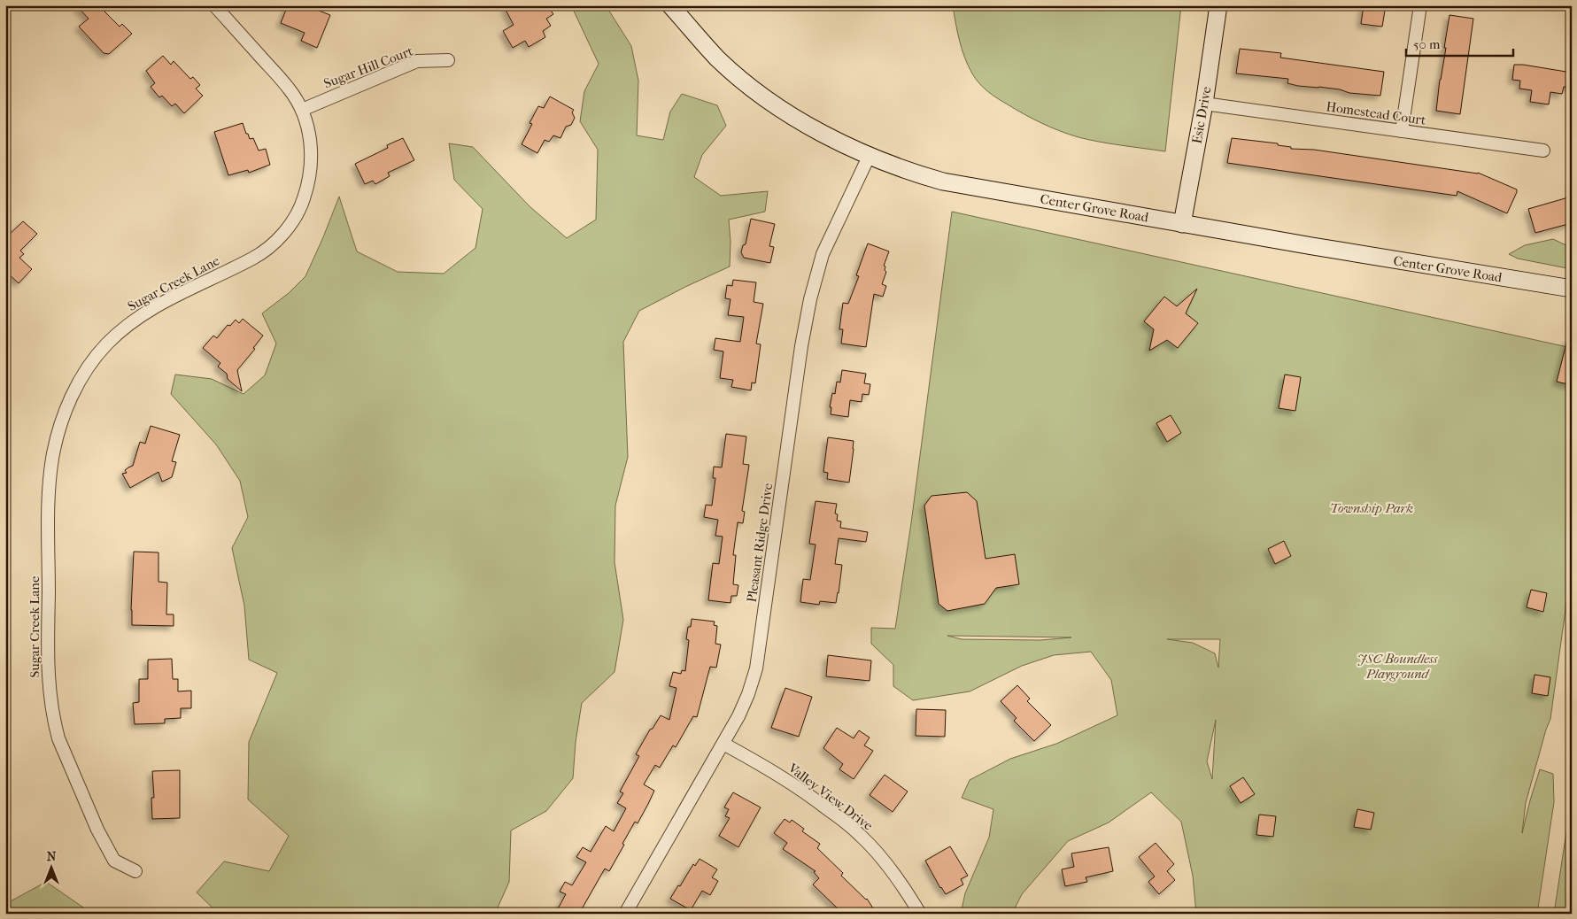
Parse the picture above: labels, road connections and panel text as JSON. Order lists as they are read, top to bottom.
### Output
{
  "streets": {
    "street": [
      "Sugar Hill Court",
      "Homestead Court",
      "Esic Drive",
      "Center Grove Road",
      "Sugar Creek Lane",
      "Pleasant Ridge Drive",
      "Valley View Drive"
    ]
  },
  "crossings": [
    ["Sugar Hill Court", "Sugar Creek Lane"],
    ["Homestead Court", "Esic Drive"],
    ["Esic Drive", "Center Grove Road"],
    ["Center Grove Road", "Pleasant Ridge Drive"],
    ["Pleasant Ridge Drive", "Valley View Drive"]
  ],
  "parks": ["Township Park", "JSC Boundless Playground"],
  "scale_bar": "50 m",
  "north": "top"
}
